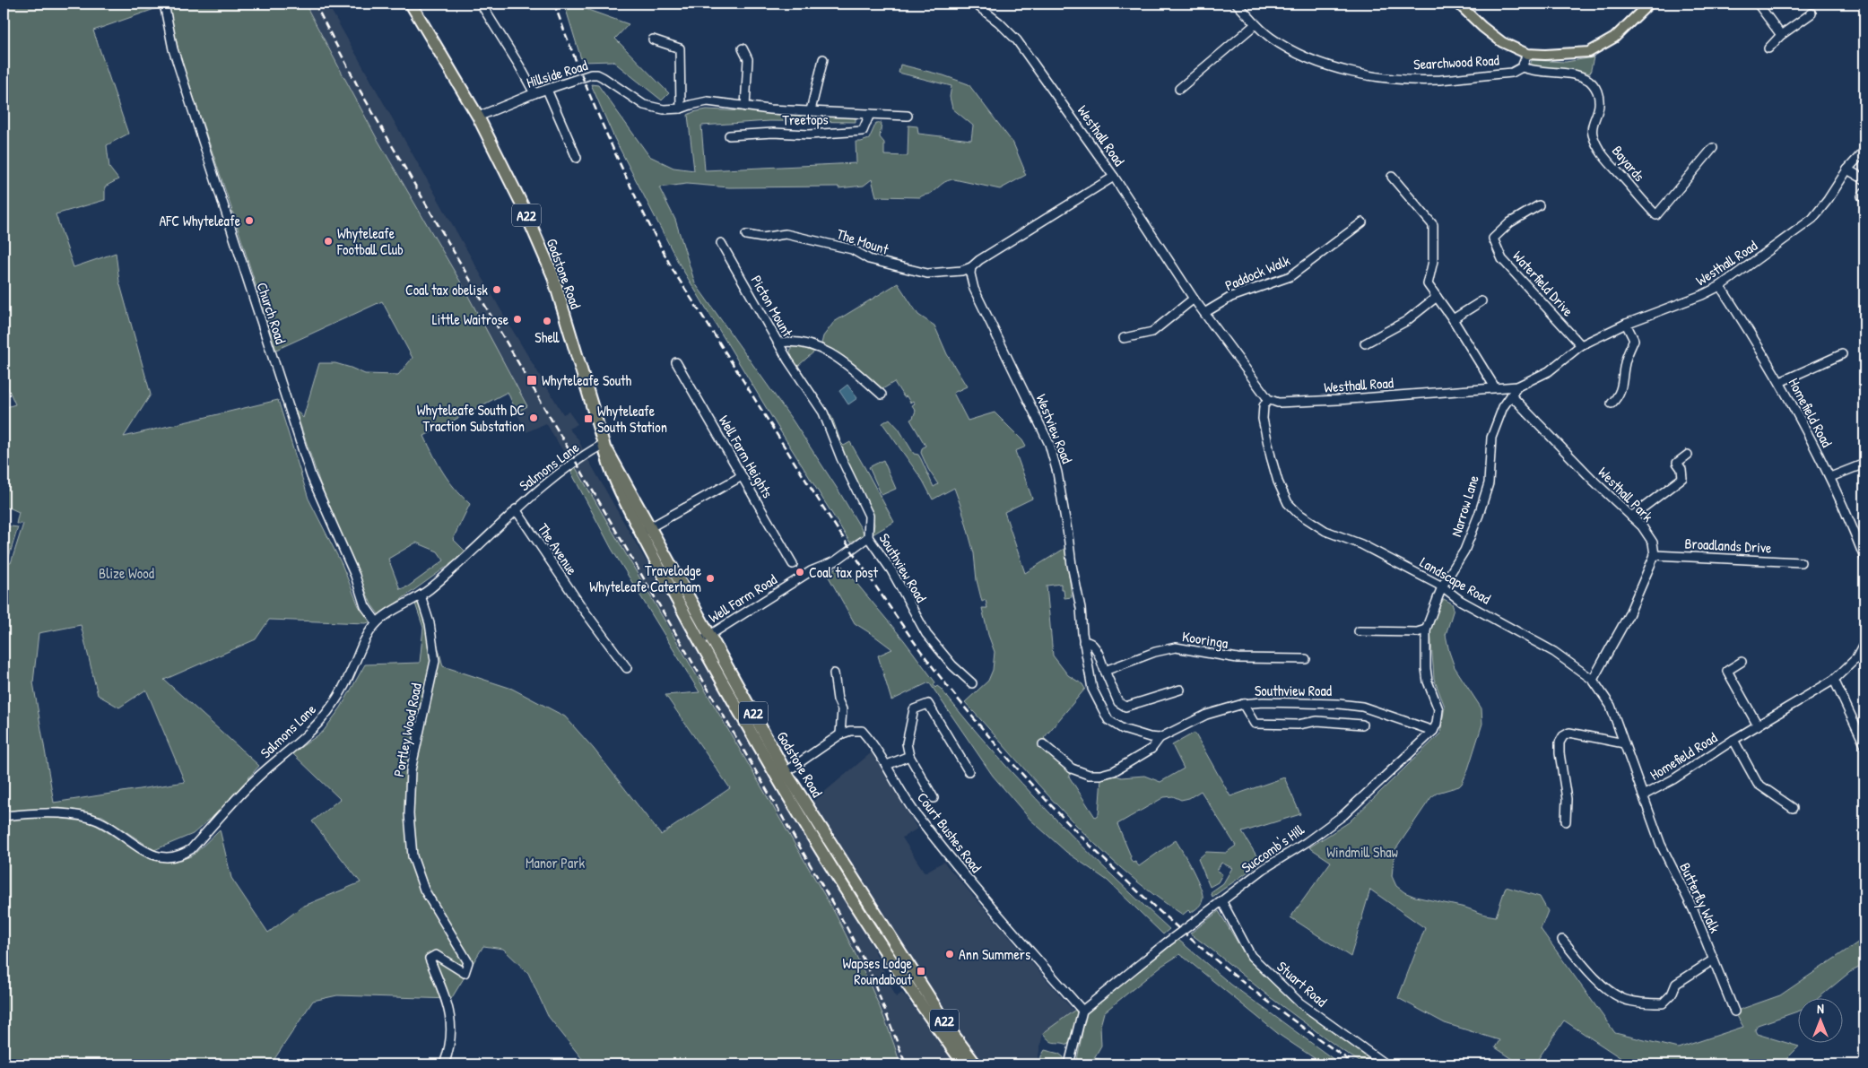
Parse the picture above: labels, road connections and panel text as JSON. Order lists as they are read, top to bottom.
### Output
{
  "streets": {
    "highway": ["A22", "Godstone Road"],
    "street": [
      "Searchwood Road",
      "Hillside Road",
      "Treetops",
      "Westhall Road",
      "Bayards",
      "The Mount",
      "Paddock Walk",
      "Waterfield Drive",
      "Picton Mount",
      "Church Road",
      "Homefield Road",
      "Westview Road",
      "Well Farm Heights",
      "Salmons Lane",
      "Westhall Park",
      "Narrow Lane",
      "Broadlands Drive",
      "The Avenue",
      "Southview Road",
      "Landscape Road",
      "Well Farm Road",
      "Kooringa",
      "Portley Wood Road",
      "Court Bushes Road",
      "Succomb's Hill",
      "Butterfly Walk",
      "Stuart Road"
    ]
  },
  "crossings": [
    ["Searchwood Road", "Bayards"],
    ["Hillside Road", "Treetops"],
    ["Hillside Road", "Godstone Road"],
    ["Westhall Road", "Paddock Walk"],
    ["Westhall Road", "Waterfield Drive"],
    ["Westhall Road", "Homefield Road"],
    ["Westhall Road", "Narrow Lane"],
    ["Westhall Road", "Landscape Road"],
    ["The Mount", "Westview Road"],
    ["Godstone Road", "Salmons Lane"],
    ["Godstone Road", "Well Farm Road"],
    ["Godstone Road", "Court Bushes Road"],
    ["Picton Mount", "Southview Road"],
    ["Church Road", "Salmons Lane"],
    ["Homefield Road", "Landscape Road"],
    ["Homefield Road", "Butterfly Walk"],
    ["Westview Road", "Southview Road"],
    ["Salmons Lane", "The Avenue"],
    ["Salmons Lane", "Portley Wood Road"],
    ["Westhall Park", "Narrow Lane"],
    ["Westhall Park", "Broadlands Drive"],
    ["Narrow Lane", "Landscape Road"],
    ["Southview Road", "Well Farm Road"],
    ["Southview Road", "Succomb's Hill"],
    ["Landscape Road", "Butterfly Walk"],
    ["Court Bushes Road", "Succomb's Hill"],
    ["Succomb's Hill", "Stuart Road"]
  ],
  "parks": ["Blize Wood", "Windmill Shaw", "Manor Park"],
  "places": {
    "other": [
      "AFC Whyteleafe",
      "Whyteleafe Football Club",
      "Coal tax obelisk",
      "Little Waitrose",
      "Shell",
      "Whyteleafe South DC Traction Substation",
      "Coal tax post",
      "Travelodge Whyteleafe Caterham",
      "Ann Summers"
    ],
    "transit": ["Whyteleafe South", "Whyteleafe South Station", "Wapses Lodge Roundabout"]
  },
  "north": "top"
}
